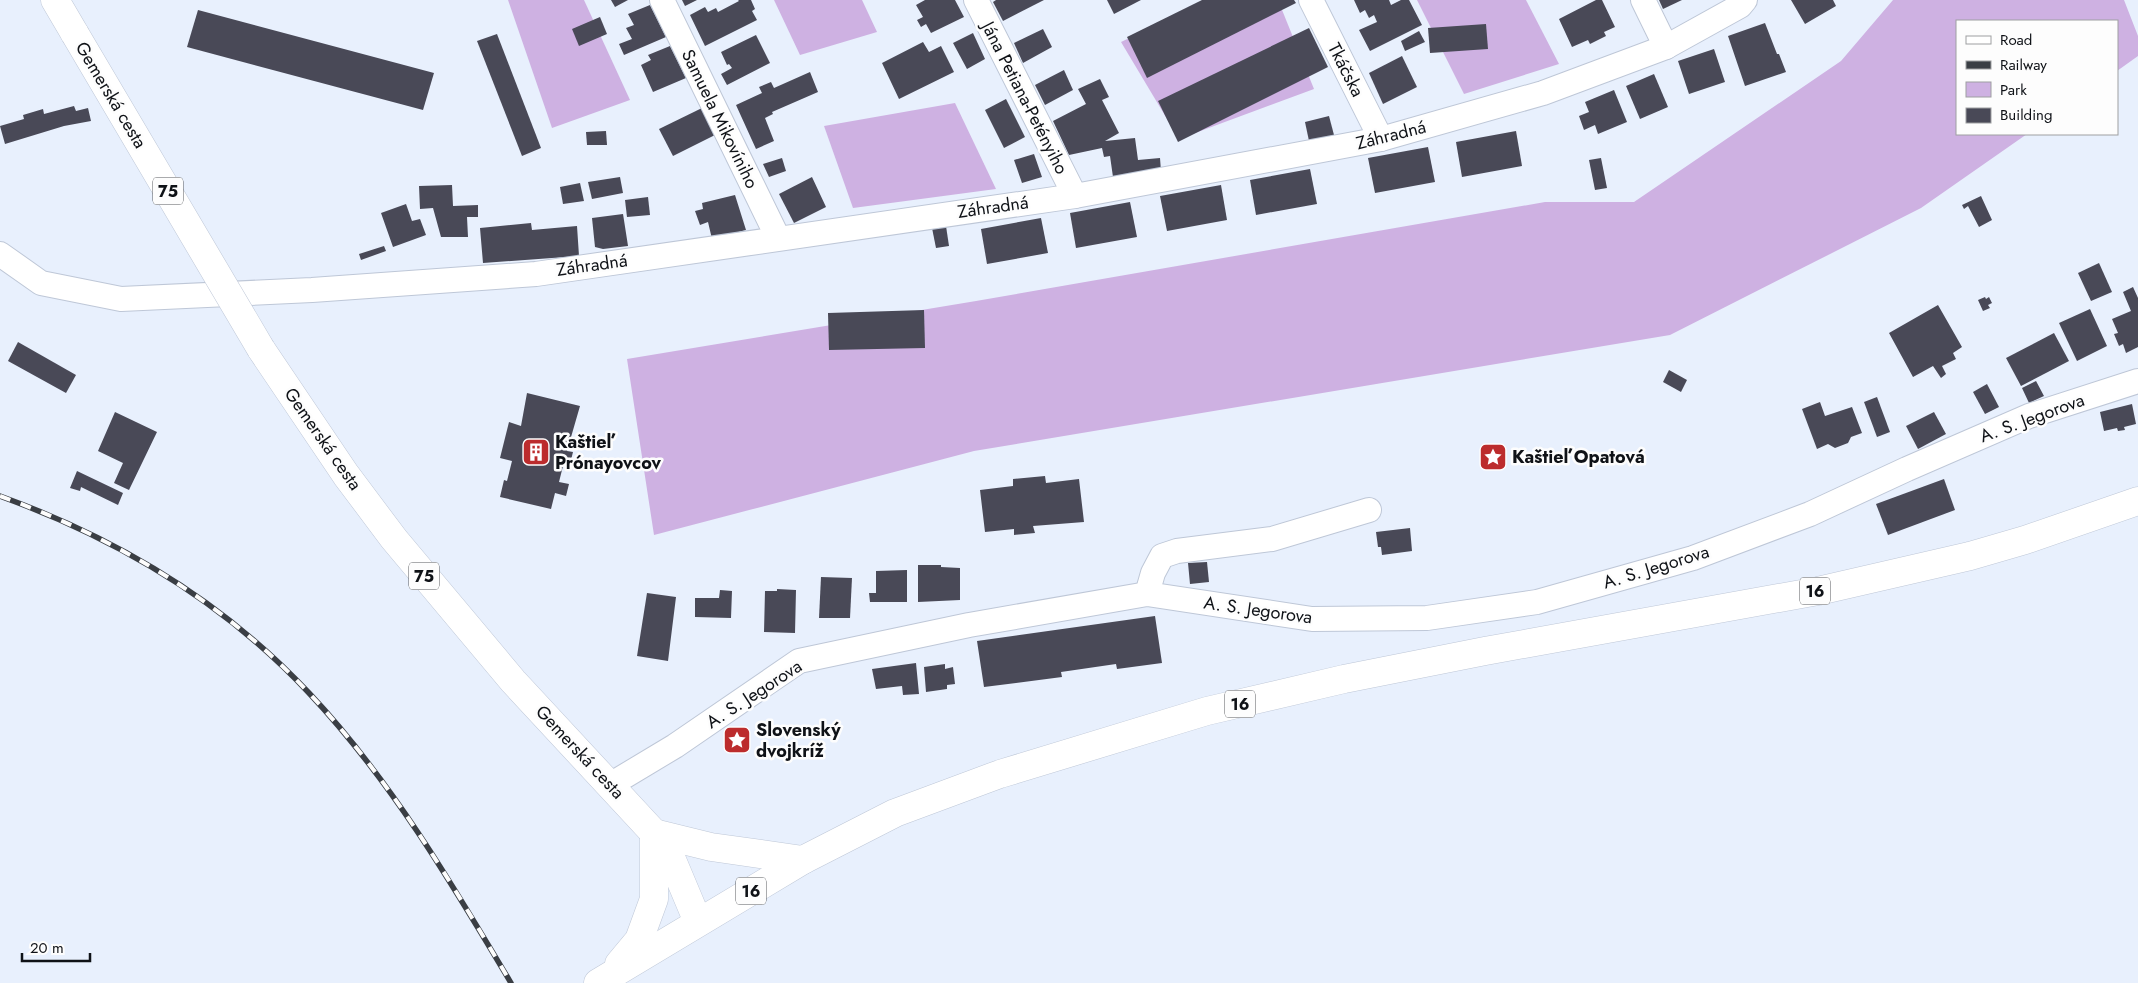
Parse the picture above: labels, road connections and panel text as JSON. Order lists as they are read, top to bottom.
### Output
{
  "streets": {
    "main road": ["Gemerská cesta", "75", "16"],
    "street": [
      "Tkáčska",
      "Jána Petiana-Petényiho",
      "Samuela Mikovíniho",
      "Záhradná",
      "A. S. Jegorova"
    ]
  },
  "crossings": [
    ["Tkáčska", "Záhradná"],
    ["Gemerská cesta", "75"],
    ["Gemerská cesta", "A. S. Jegorova"],
    ["Jána Petiana-Petényiho", "Záhradná"],
    ["Samuela Mikovíniho", "Záhradná"],
    ["75", "16"]
  ],
  "places": {
    "building": ["Kaštieľ Prónayovcov"],
    "place": ["Kaštieľ Opatová", "Slovenský dvojkríž"]
  },
  "legend": [
    "Road",
    "Railway",
    "Park",
    "Building"
  ],
  "scale_bar": "20 m"
}
